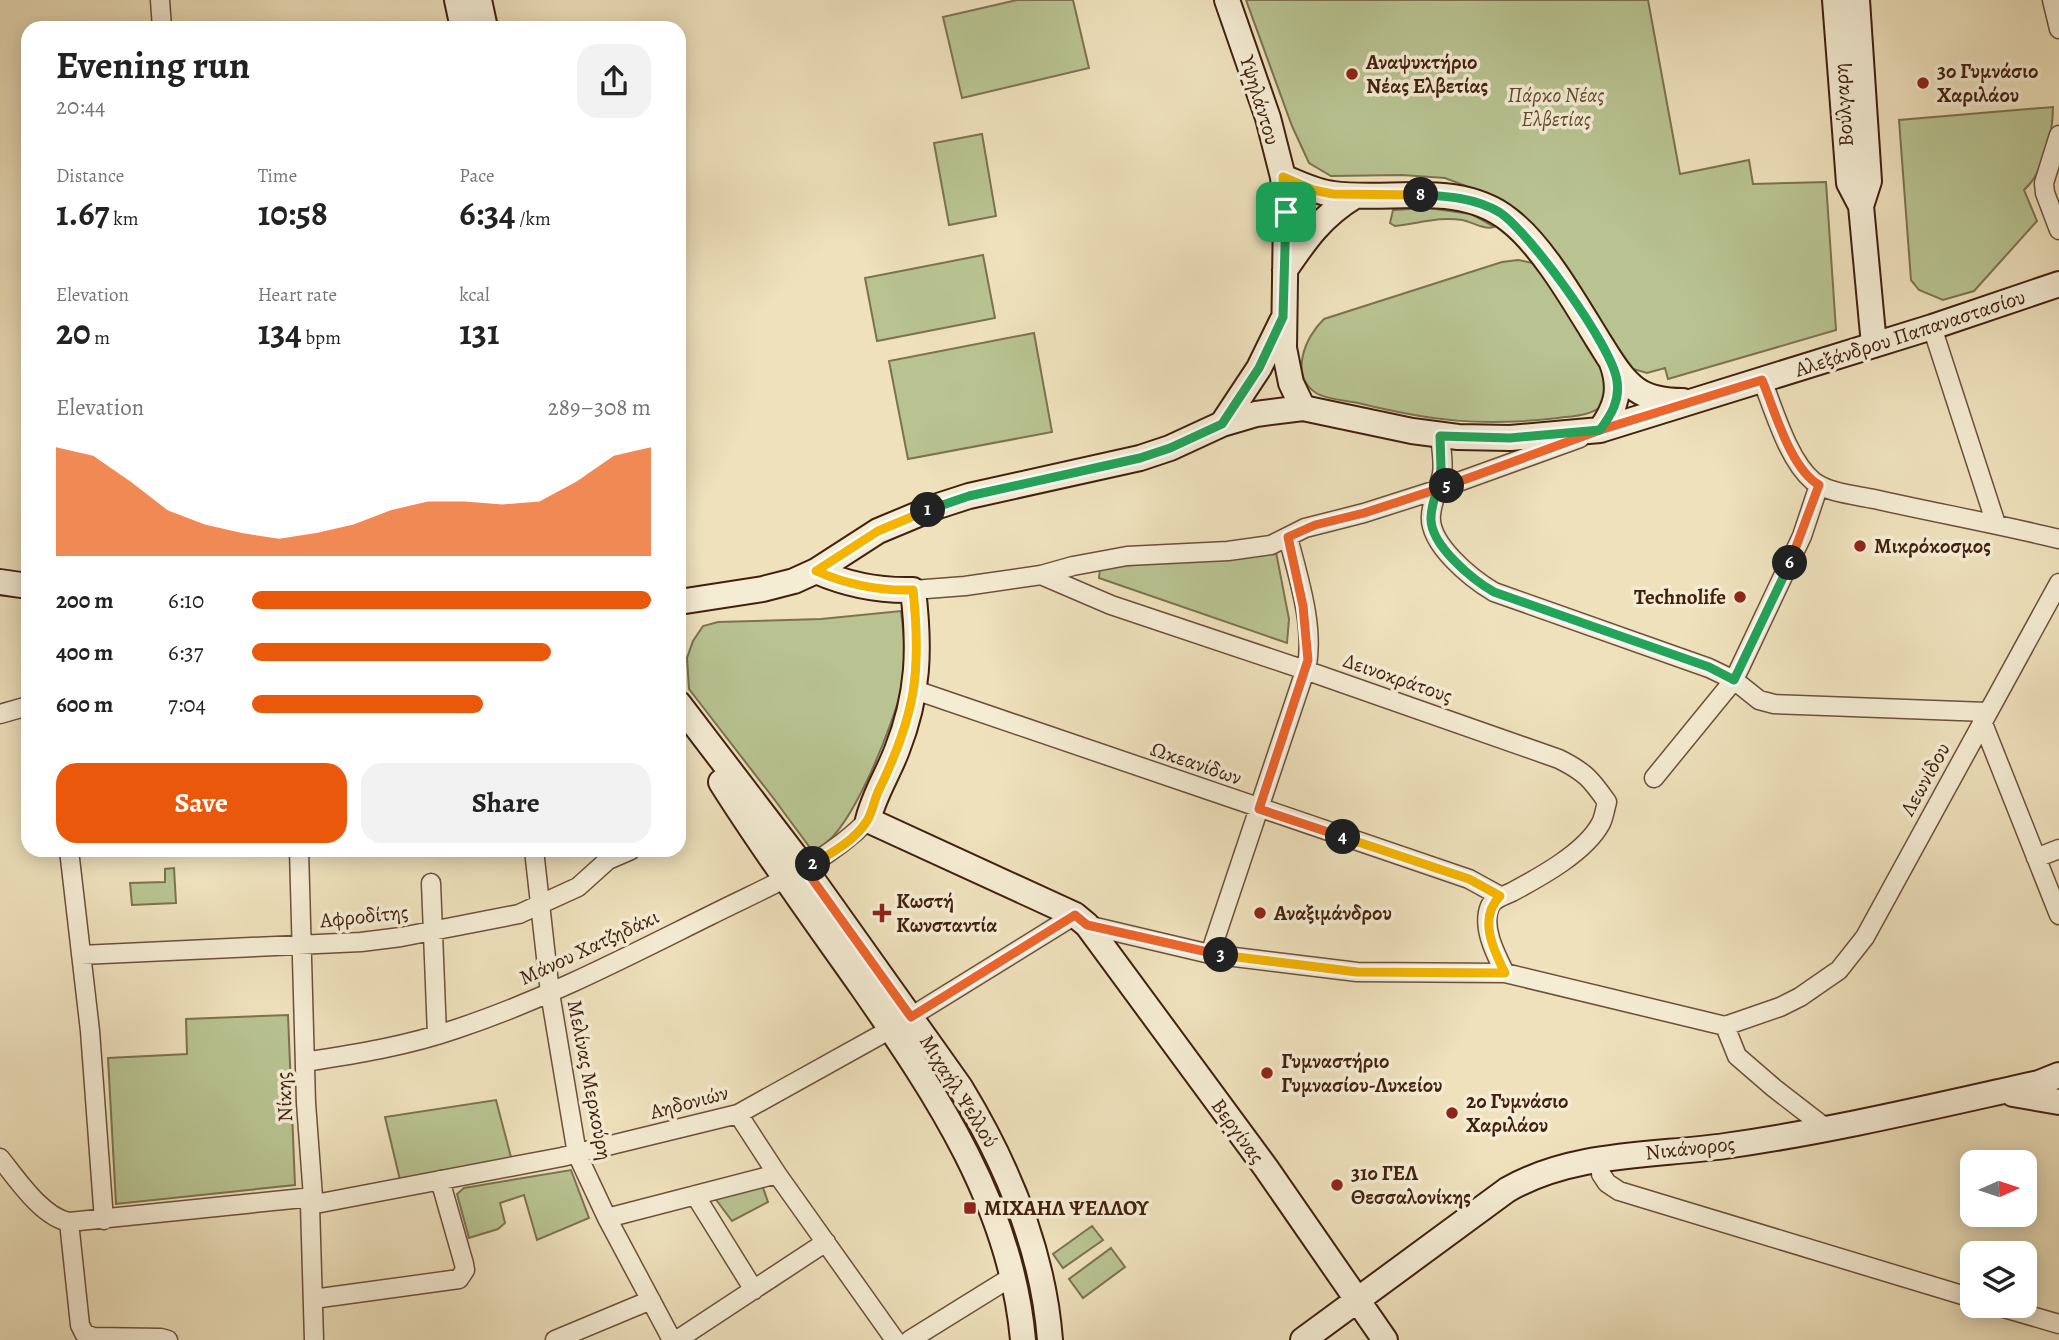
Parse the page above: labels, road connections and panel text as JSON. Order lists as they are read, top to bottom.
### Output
{
  "streets": {
    "street": [
      "Υψηλάντου",
      "Βούλγαρη",
      "Αλεξάνδρου Παπαναστασίου",
      "Δεινοκράτους",
      "Ωκεανίδων",
      "Λεωνίδου",
      "Αφροδίτης",
      "Μάνου Χατζηδάκι",
      "Μελίνας Μερκούρη",
      "Μιχαήλ Ψελλού",
      "Νίκης",
      "Αηδονιών",
      "Βεργίνας",
      "Νικάνορος"
    ]
  },
  "crossings": [
    ["Υψηλάντου", "Αλεξάνδρου Παπαναστασίου"],
    ["Βούλγαρη", "Αλεξάνδρου Παπαναστασίου"],
    ["Αλεξάνδρου Παπαναστασίου", "Δεινοκράτους"],
    ["Δεινοκράτους", "Ωκεανίδων"],
    ["Αφροδίτης", "Μελίνας Μερκούρη"],
    ["Αφροδίτης", "Νίκης"],
    ["Μάνου Χατζηδάκι", "Μελίνας Μερκούρη"],
    ["Μάνου Χατζηδάκι", "Μιχαήλ Ψελλού"],
    ["Μάνου Χατζηδάκι", "Νίκης"],
    ["Μελίνας Μερκούρη", "Αηδονιών"],
    ["Μιχαήλ Ψελλού", "Αηδονιών"],
    ["Νίκης", "Αηδονιών"],
    ["Αηδονιών", "Βεργίνας"],
    ["Βεργίνας", "Νικάνορος"]
  ],
  "parks": ["Πάρκο Νέας Ελβετίας"],
  "places": {
    "other": [
      "Αναψυκτήριο Νέας Ελβετίας",
      "3ο Γυμνάσιο Χαριλάου",
      "Μικρόκοσμος",
      "Technolife",
      "Αναξιμάνδρου",
      "Γυμναστήριο Γυμνασίου-Λυκείου",
      "2ο Γυμνάσιο Χαριλάου",
      "31ο ΓΕΛ Θεσσαλονίκης"
    ],
    "health": ["Κωστή Κωνσταντία"],
    "transit": ["ΜΙΧΑΗΛ ΨΕΛΛΟΥ"]
  },
  "north": "right",
  "page": {
    "heading": ["Evening run", "20:44"],
    "stats": [
      ["Distance", "1.67 km"],
      ["Time", "10:58"],
      ["Pace", "6:34 /km"],
      ["Elevation", "20 m"],
      ["Heart rate", "134 bpm"],
      ["kcal", "131"]
    ],
    "pins": [
      "8",
      "5",
      "1",
      "6",
      "4",
      "2",
      "3"
    ],
    "chart": ["Elevation", "289–308 m"],
    "list": [
      {
        "name": "200 m",
        "note": "6:10"
      },
      {
        "name": "400 m",
        "note": "6:37"
      },
      {
        "name": "600 m",
        "note": "7:04"
      }
    ],
    "buttons": ["Save", "Share"]
  }
}
